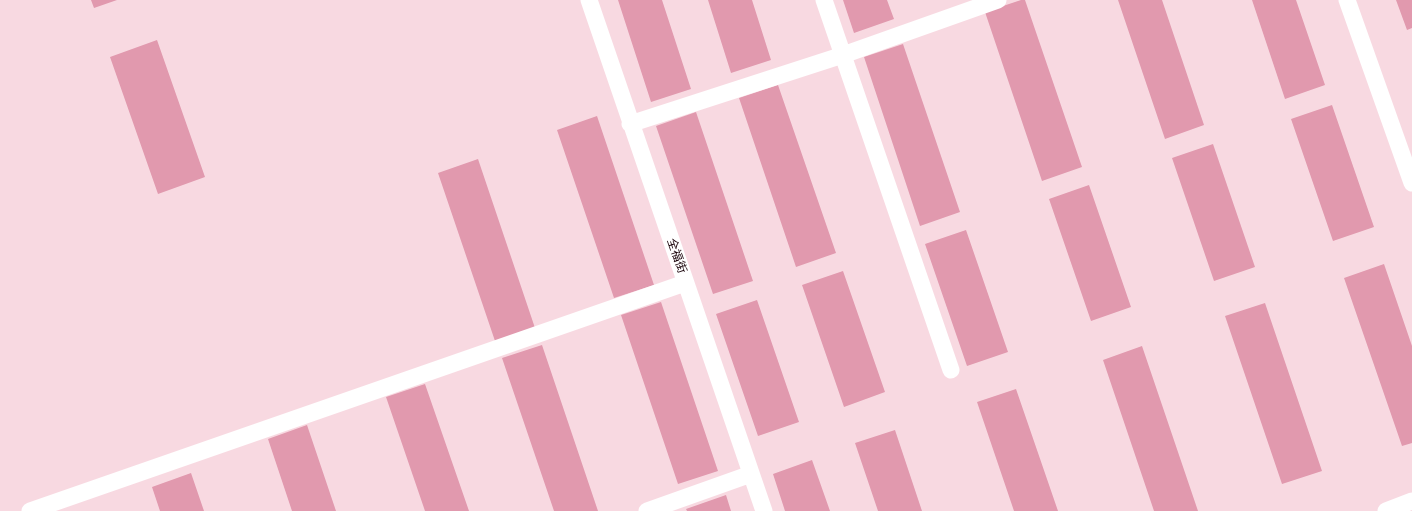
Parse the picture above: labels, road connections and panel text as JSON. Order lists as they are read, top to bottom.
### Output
{
  "streets": {
    "street": ["全福街"]
  }
}
